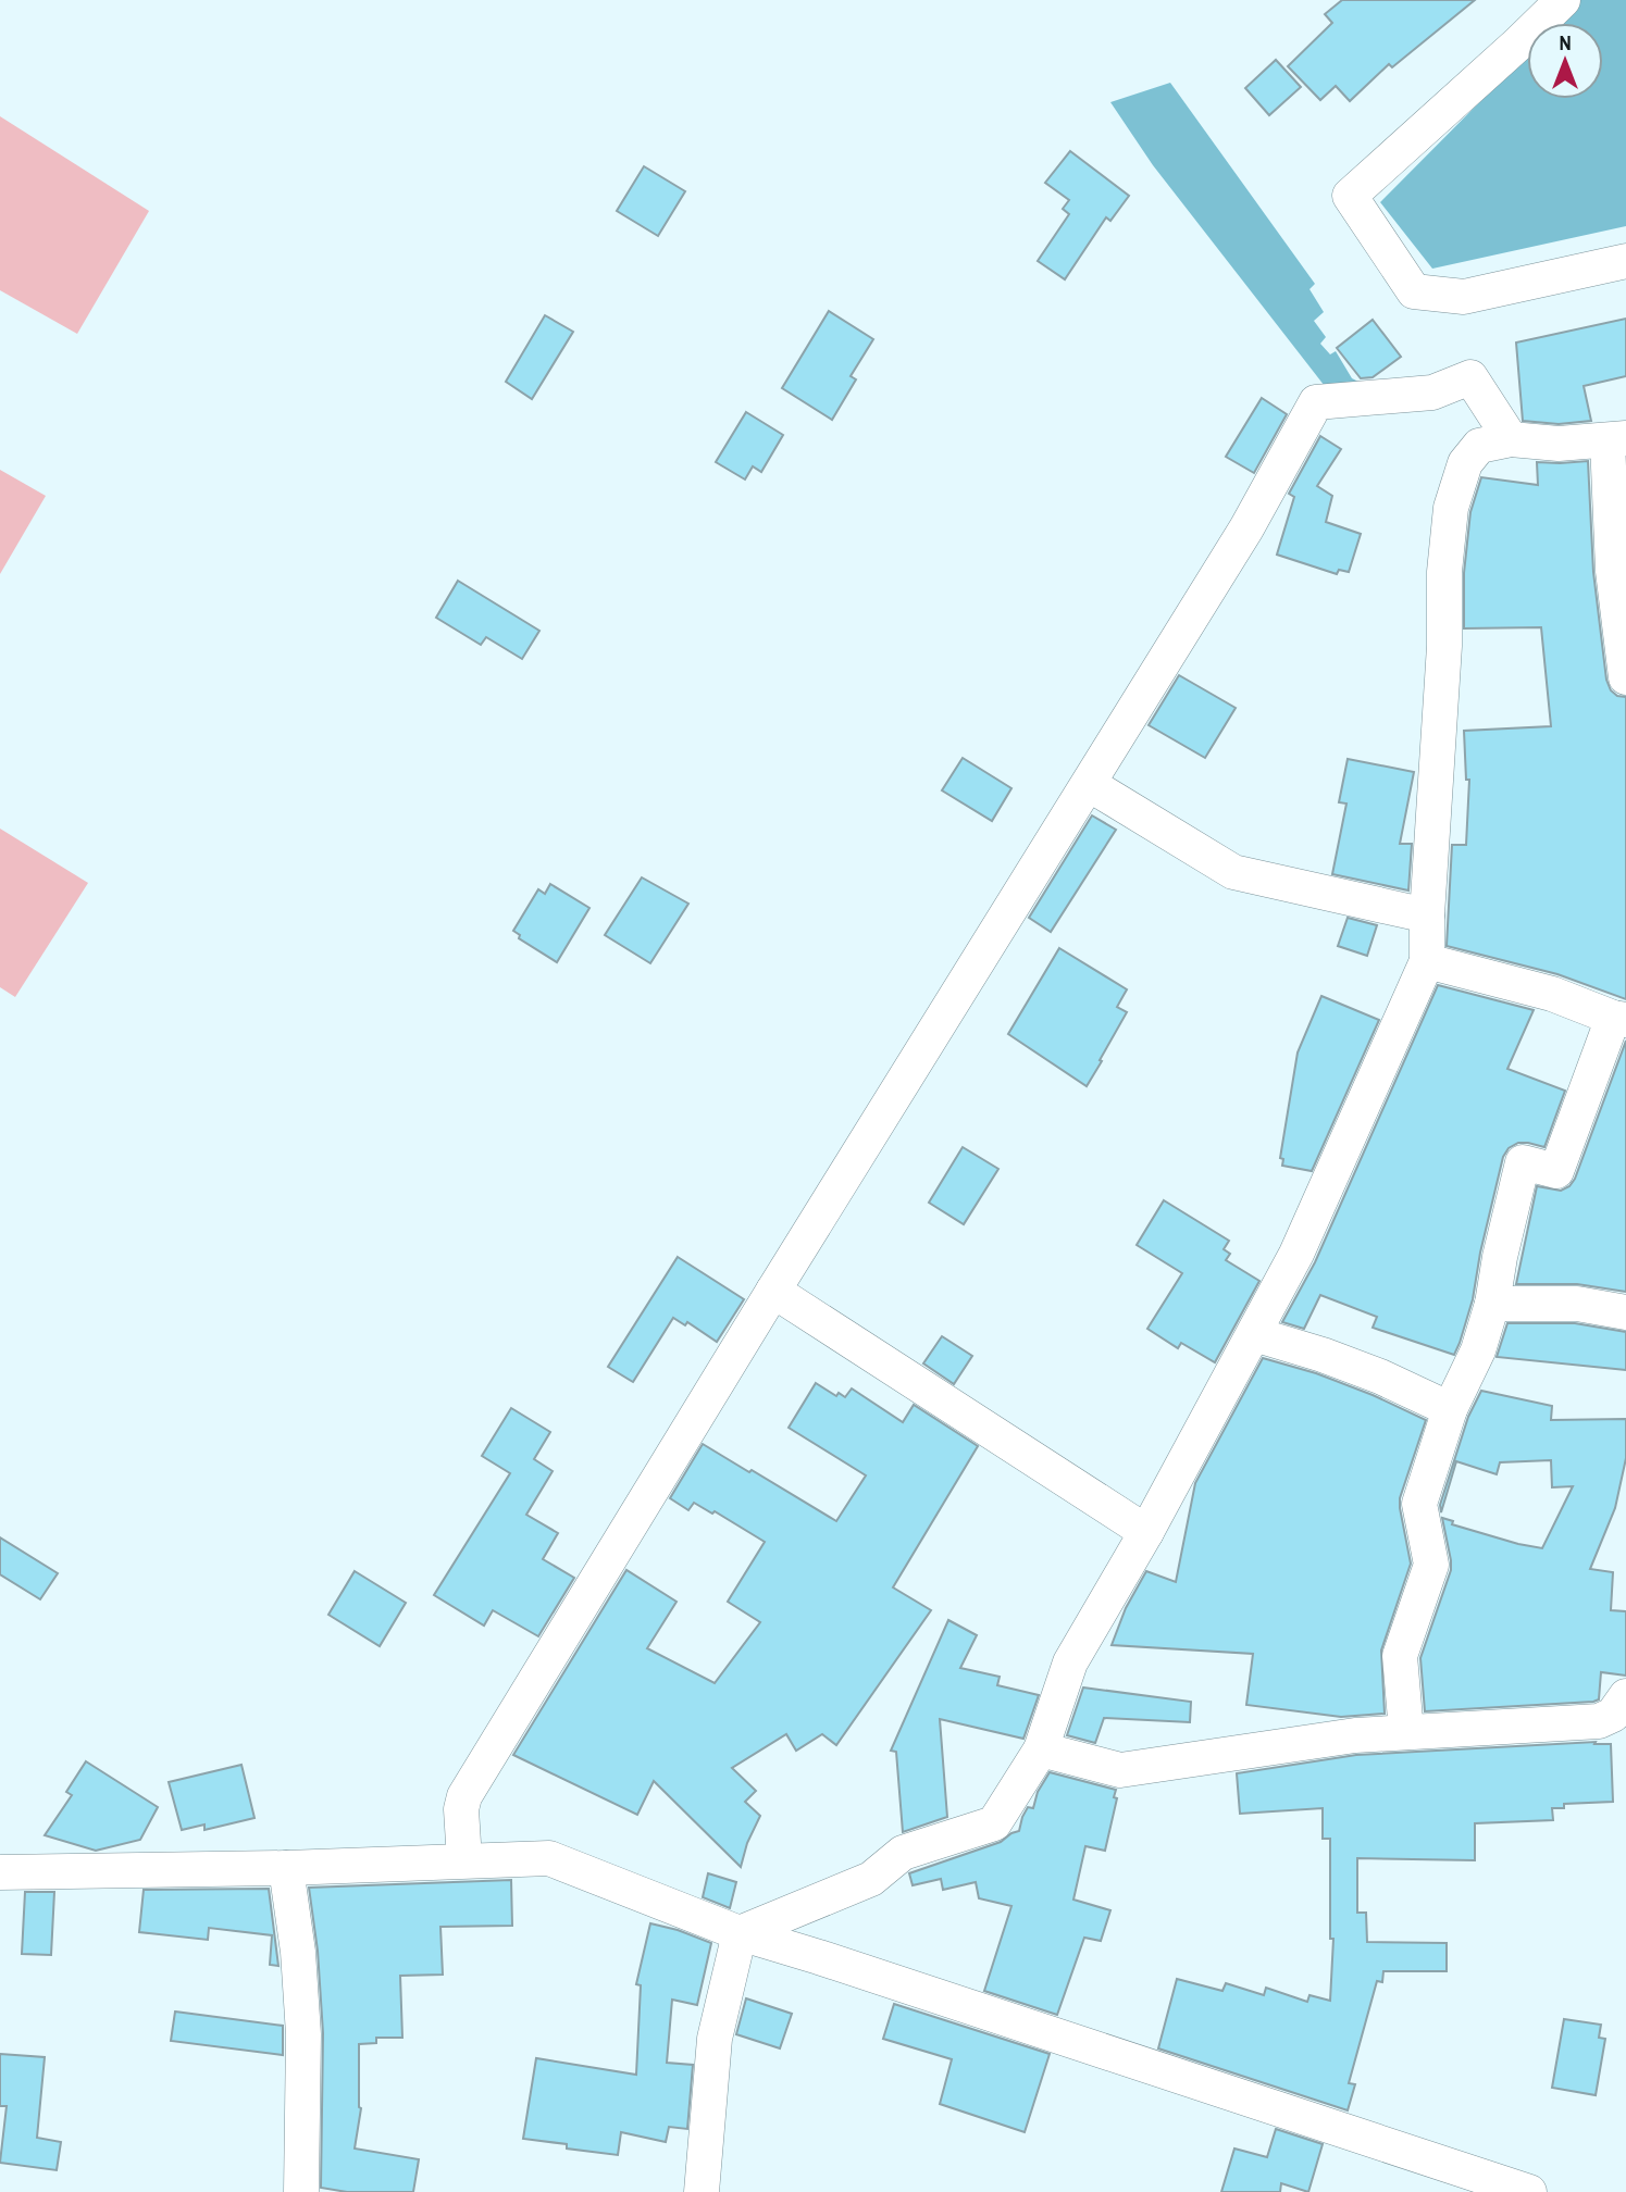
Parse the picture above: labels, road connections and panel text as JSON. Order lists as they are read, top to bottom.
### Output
{
  "north": "top"
}
